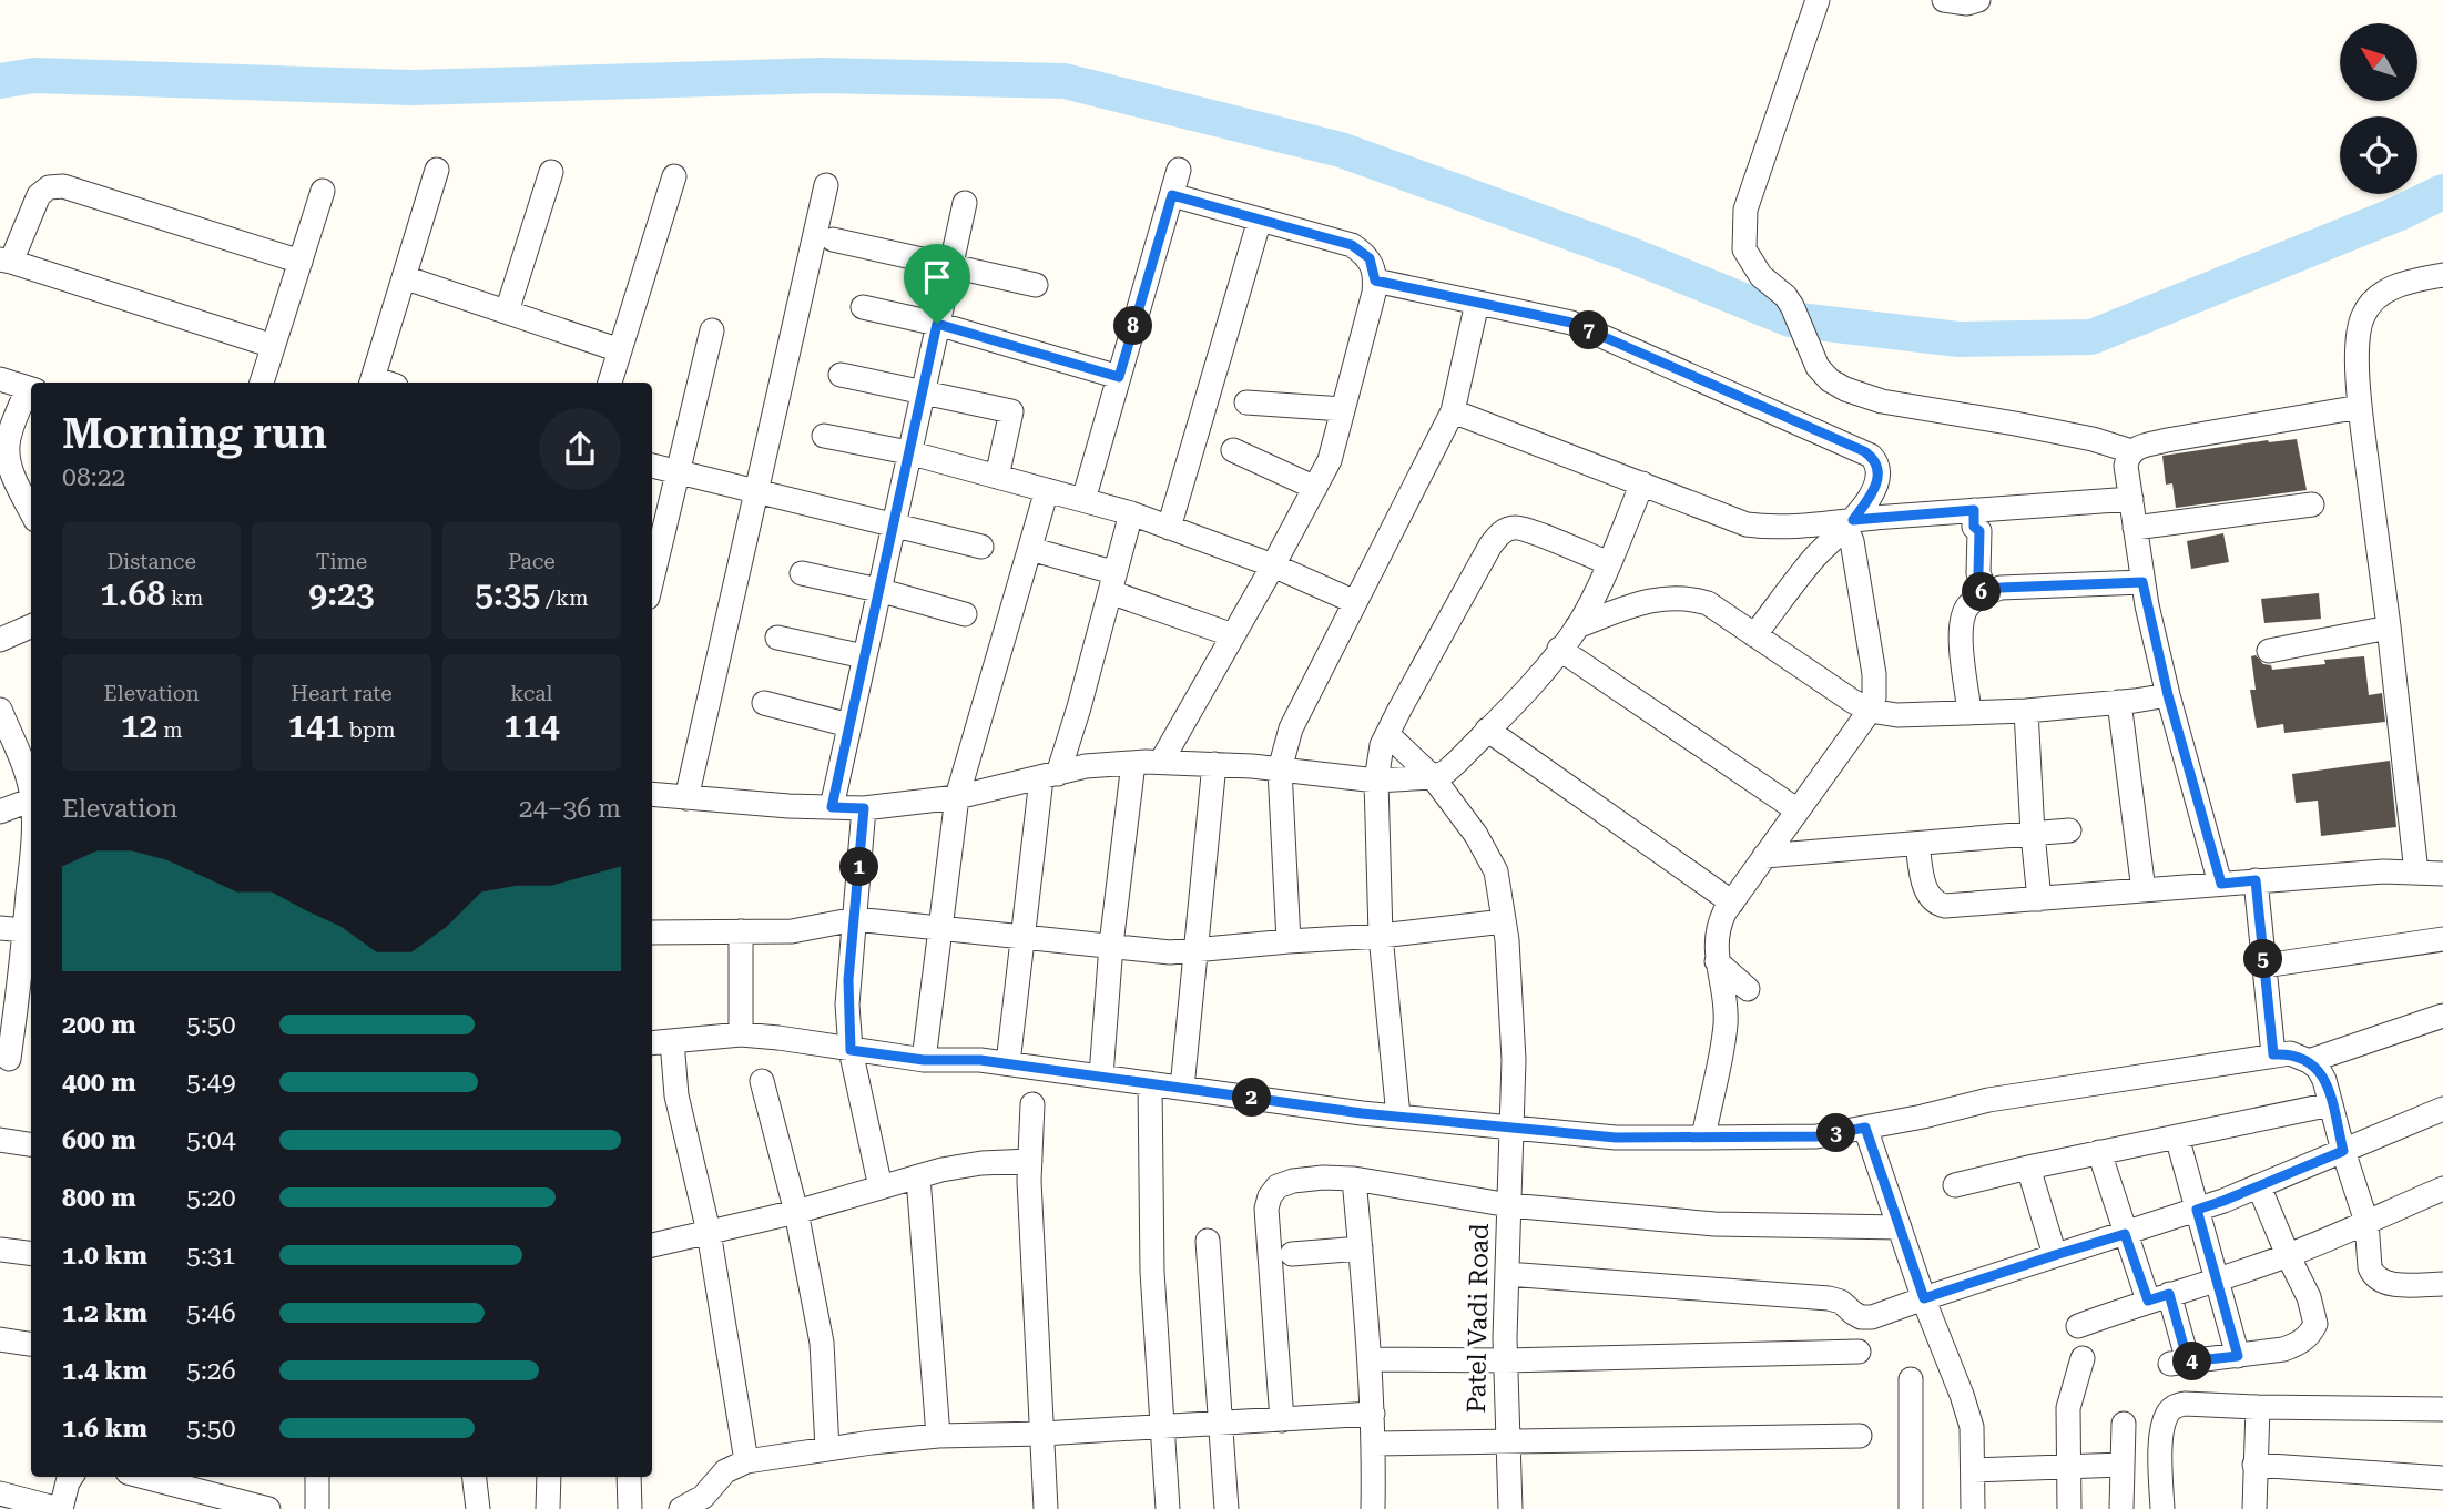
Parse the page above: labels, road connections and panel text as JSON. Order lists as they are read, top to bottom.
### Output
{
  "streets": {
    "street": ["Patel Vadi Road"]
  },
  "north": "top left",
  "page": {
    "pins": [
      "8",
      "7",
      "6",
      "1",
      "5",
      "2",
      "3",
      "4"
    ],
    "heading": ["Morning run", "08:22"],
    "stats": [
      ["Distance", "1.68 km"],
      ["Time", "9:23"],
      ["Pace", "5:35 /km"],
      ["Elevation", "12 m"],
      ["Heart rate", "141 bpm"],
      ["kcal", "114"]
    ],
    "chart": ["Elevation", "24–36 m"],
    "list": [
      {
        "name": "200 m",
        "note": "5:50"
      },
      {
        "name": "400 m",
        "note": "5:49"
      },
      {
        "name": "600 m",
        "note": "5:04"
      },
      {
        "name": "800 m",
        "note": "5:20"
      },
      {
        "name": "1.0 km",
        "note": "5:31"
      },
      {
        "name": "1.2 km",
        "note": "5:46"
      },
      {
        "name": "1.4 km",
        "note": "5:26"
      },
      {
        "name": "1.6 km",
        "note": "5:50"
      }
    ]
  }
}
